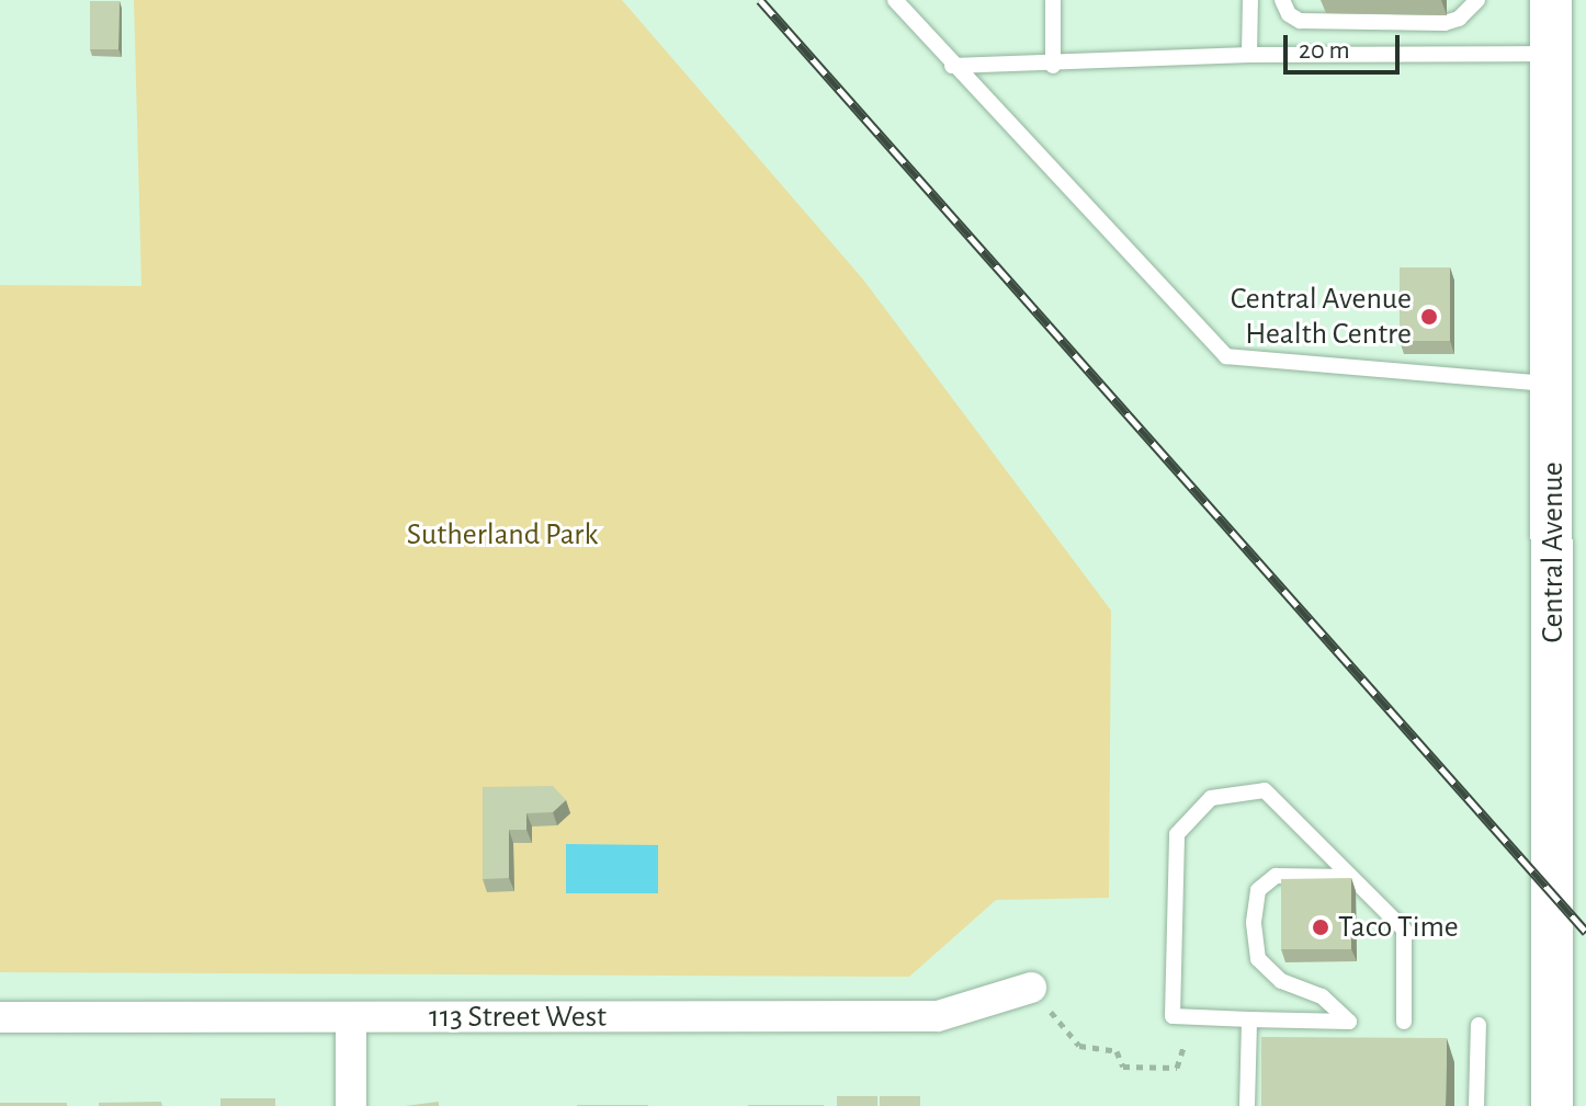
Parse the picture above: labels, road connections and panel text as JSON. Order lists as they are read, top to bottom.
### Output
{
  "streets": {
    "main road": ["Central Avenue"],
    "street": ["113 Street West"]
  },
  "parks": ["Sutherland Park"],
  "places": ["Central Avenue Health Centre", "Taco Time"],
  "scale_bar": "20 m"
}
